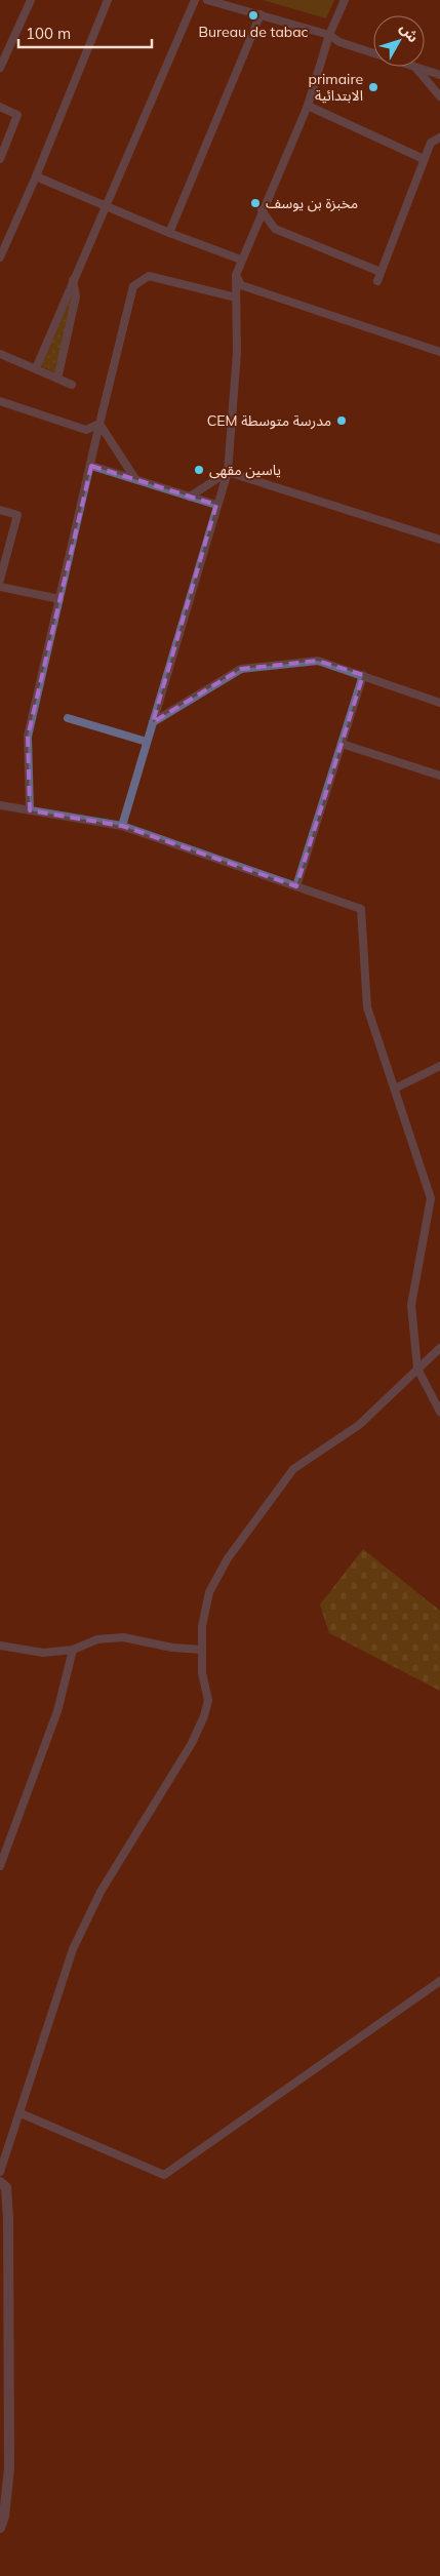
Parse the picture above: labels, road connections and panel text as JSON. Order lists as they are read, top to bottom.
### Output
{
  "places": [
    "Bureau de tabac",
    "primaire الابتدائية",
    "مخبزة بن یوسف",
    "CEM مدرسة متوسطة",
    "ياسين مقهى"
  ],
  "scale_bar": "100 m",
  "north": "top right"
}
